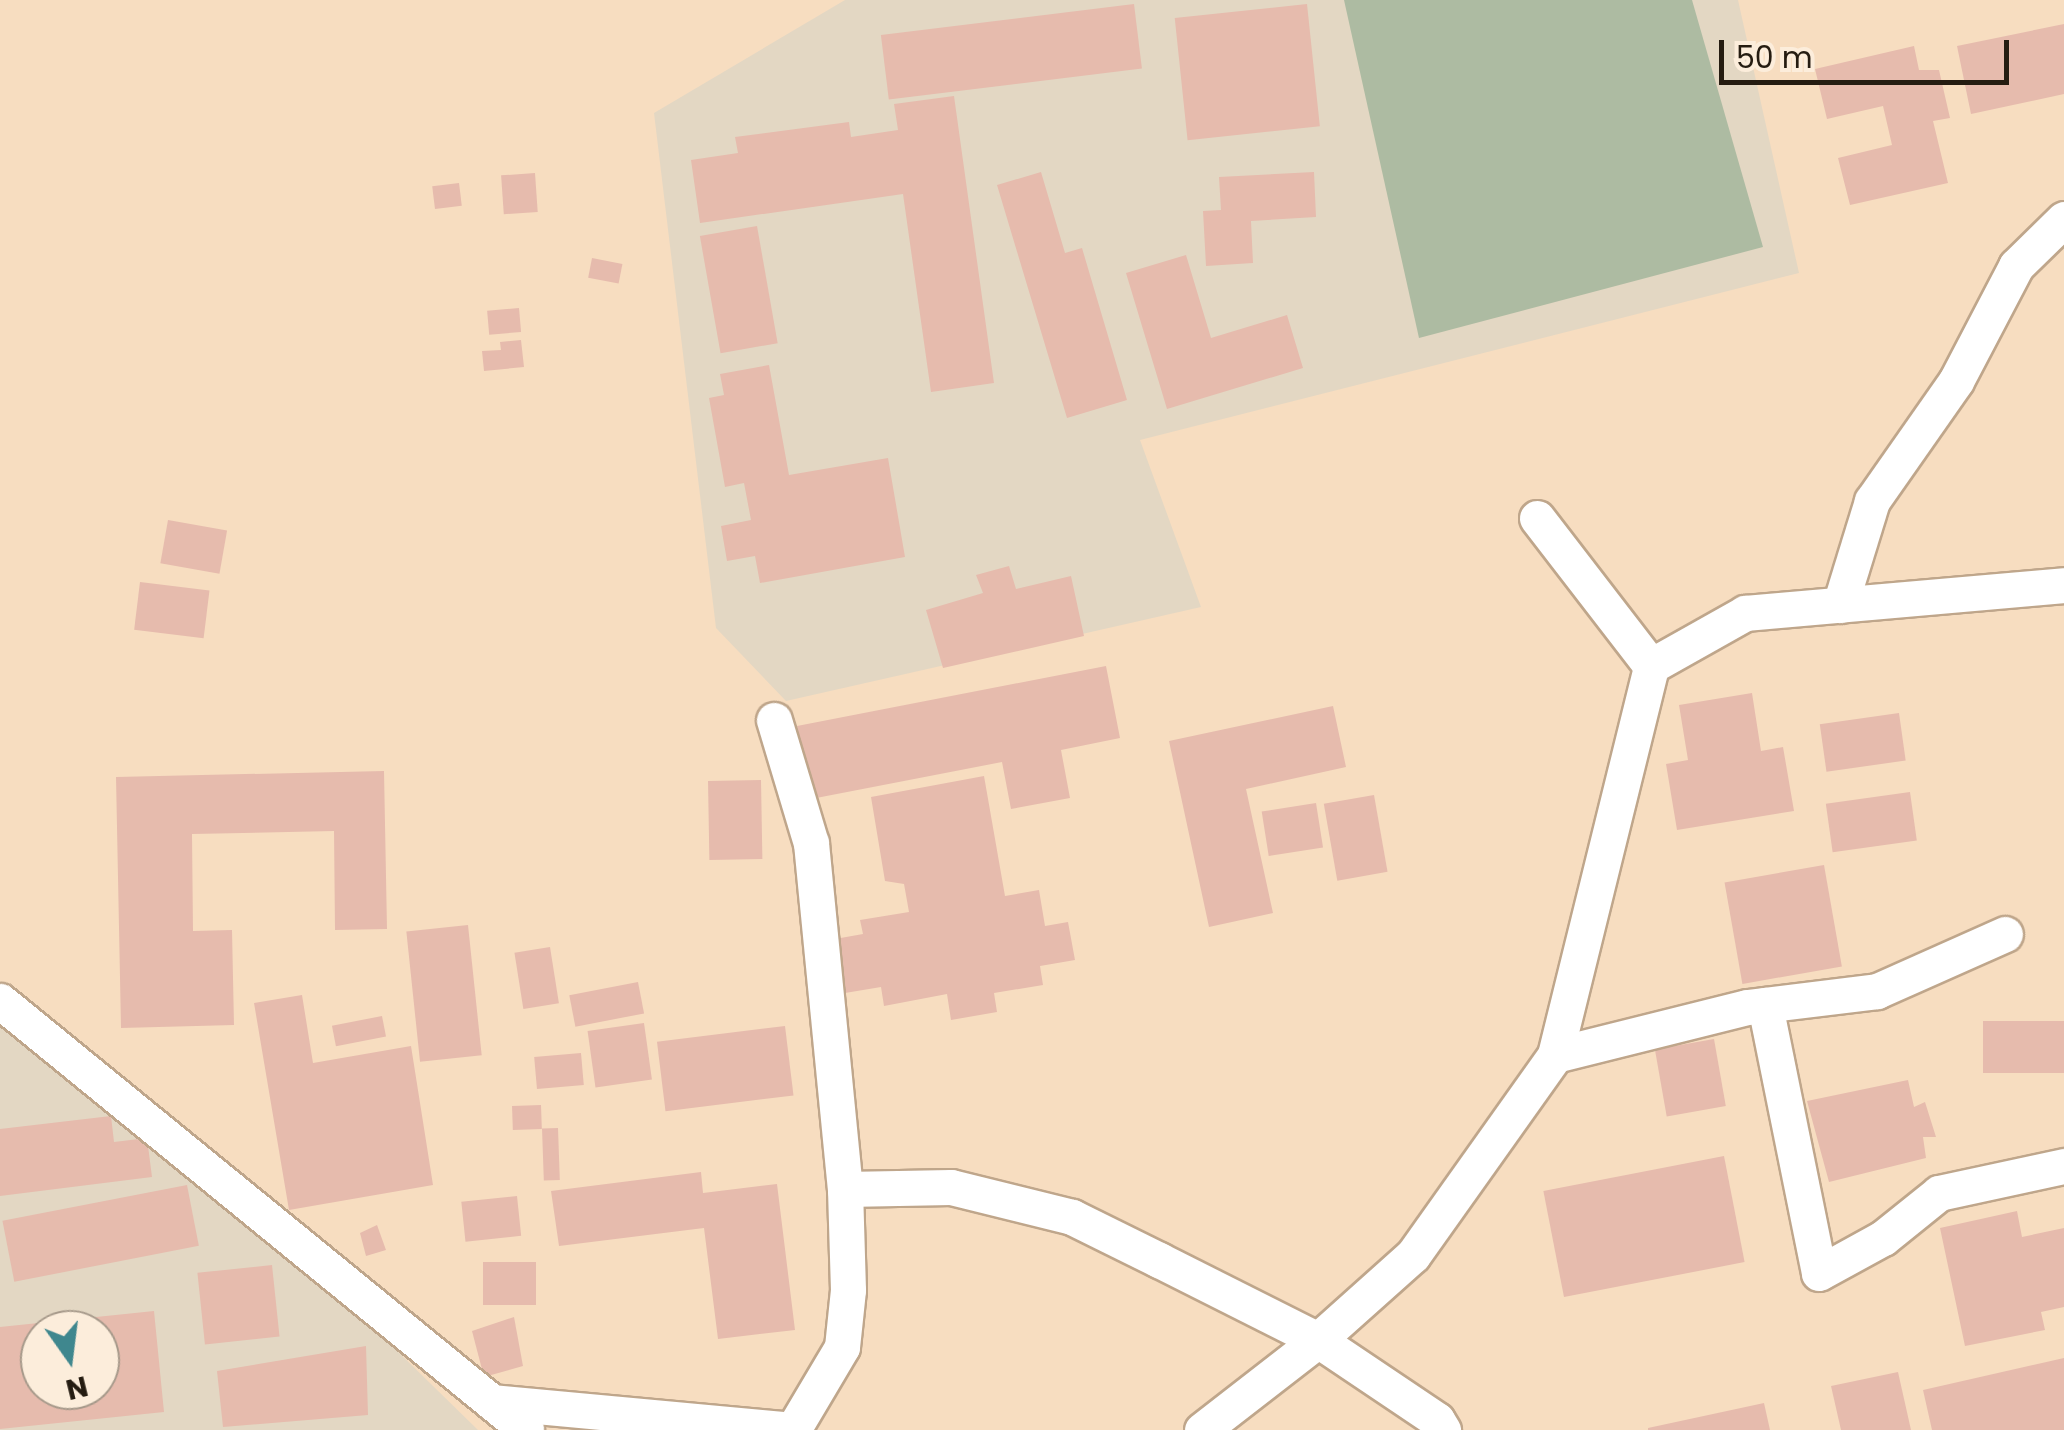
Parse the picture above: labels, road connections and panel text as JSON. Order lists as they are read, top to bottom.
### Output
{
  "scale_bar": "50 m",
  "north": "bottom"
}
